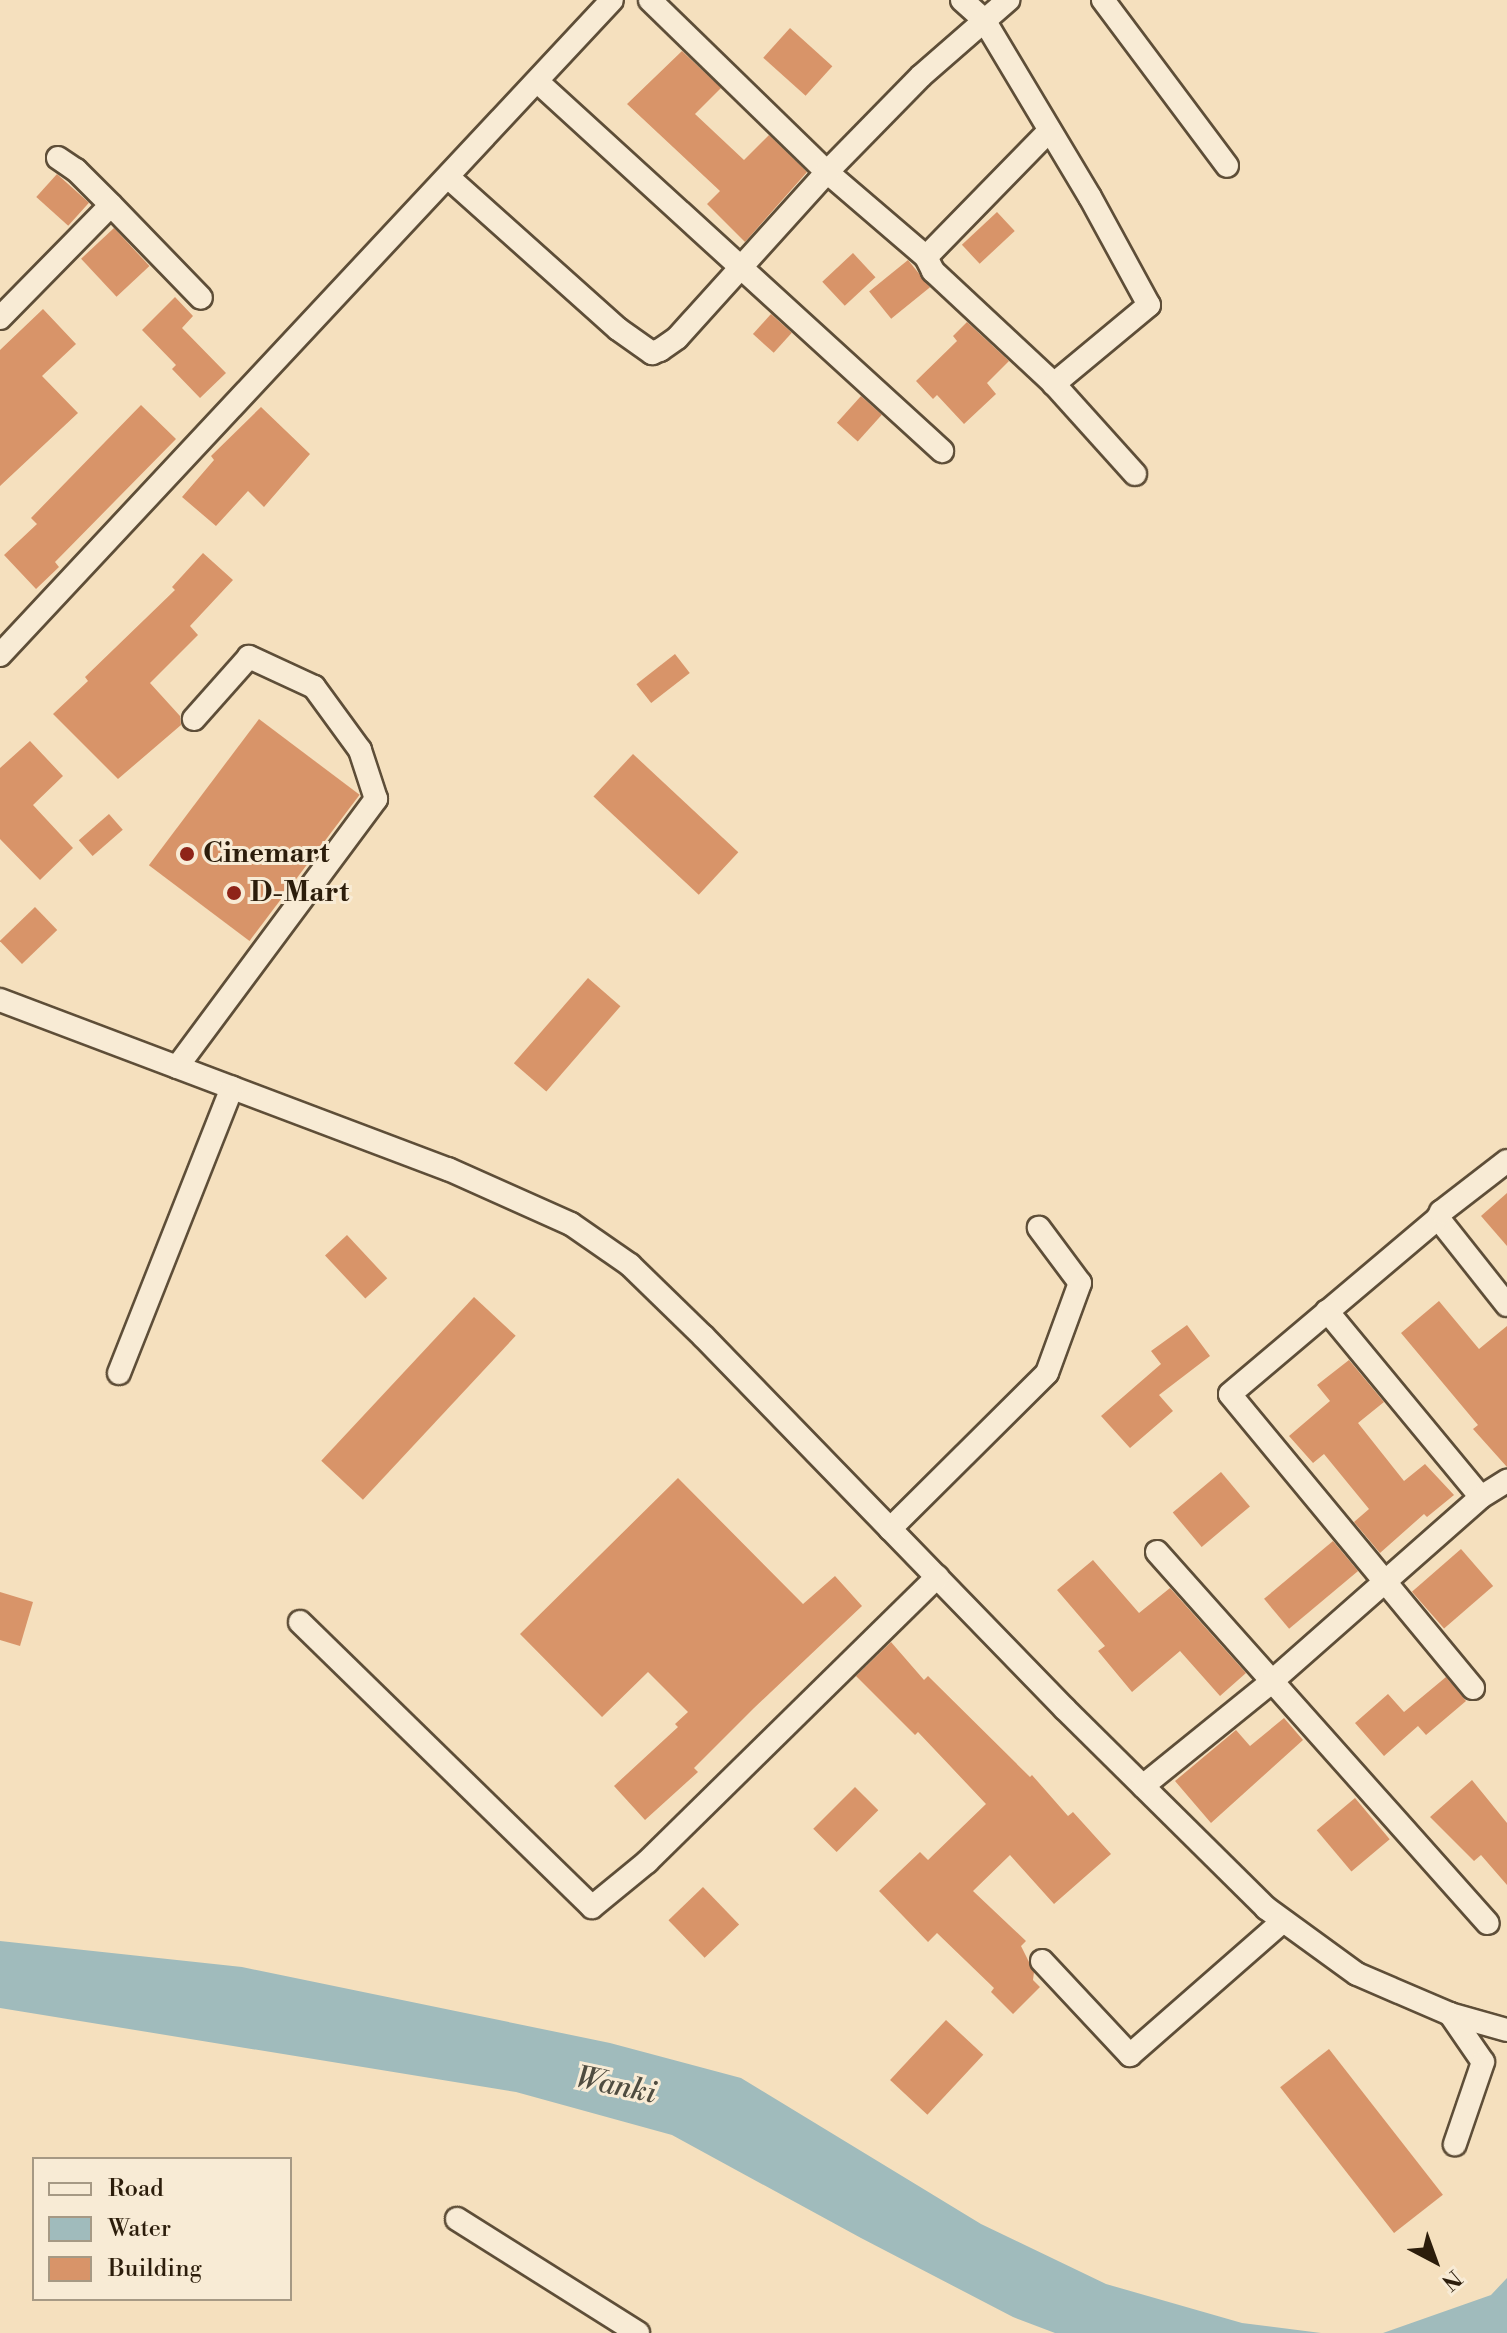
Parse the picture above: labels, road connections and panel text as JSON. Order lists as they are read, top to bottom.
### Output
{
  "water": ["Wanki"],
  "places": ["Cinemart", "D-Mart"],
  "legend": ["Road", "Water", "Building"],
  "north": "bottom right"
}
